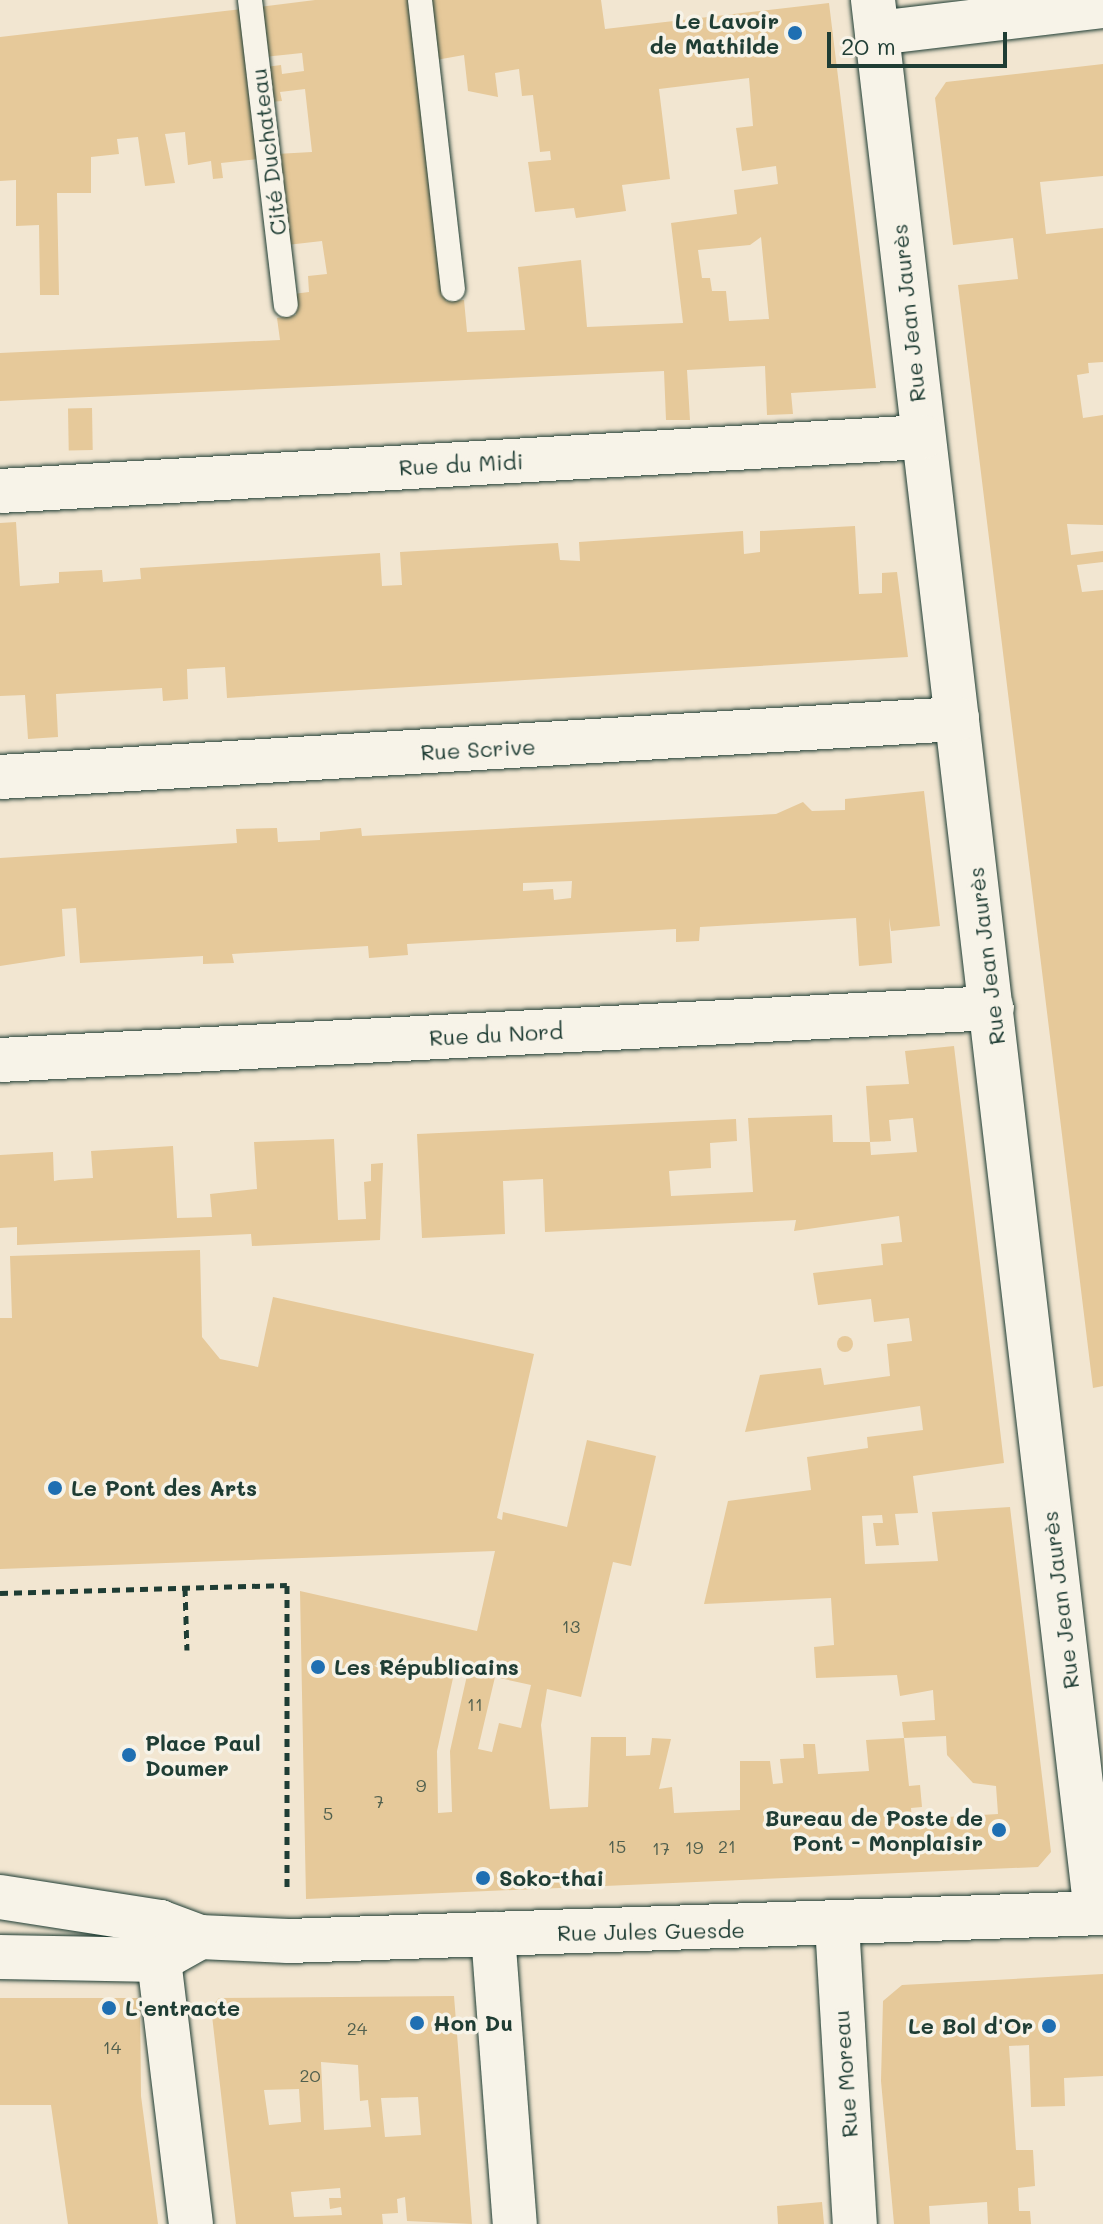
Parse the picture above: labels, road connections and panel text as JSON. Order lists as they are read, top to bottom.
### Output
{
  "streets": {
    "street": [
      "Rue Jean Jaurès",
      "Rue du Midi",
      "Rue Scrive",
      "Rue du Nord",
      "Rue Jules Guesde",
      "Rue Moreau"
    ],
    "lane": ["Cité Duchateau"]
  },
  "crossings": [
    ["Rue Jean Jaurès", "Rue du Midi"],
    ["Rue Jean Jaurès", "Rue Scrive"],
    ["Rue Jean Jaurès", "Rue du Nord"],
    ["Rue Jean Jaurès", "Rue Jules Guesde"],
    ["Rue Jules Guesde", "Rue Moreau"]
  ],
  "places": [
    "Le Lavoir de Mathilde",
    "Le Pont des Arts",
    "Les Républicains",
    "Place Paul Doumer",
    "Bureau de Poste de Pont - Monplaisir",
    "Soko-thai",
    "L'entracte",
    "Hon Du",
    "Le Bol d'Or"
  ],
  "house_numbers": [
    "13",
    "11",
    "9",
    "7",
    "5",
    "15",
    "21",
    "19",
    "17",
    "24",
    "14",
    "20"
  ],
  "scale_bar": "20 m"
}
